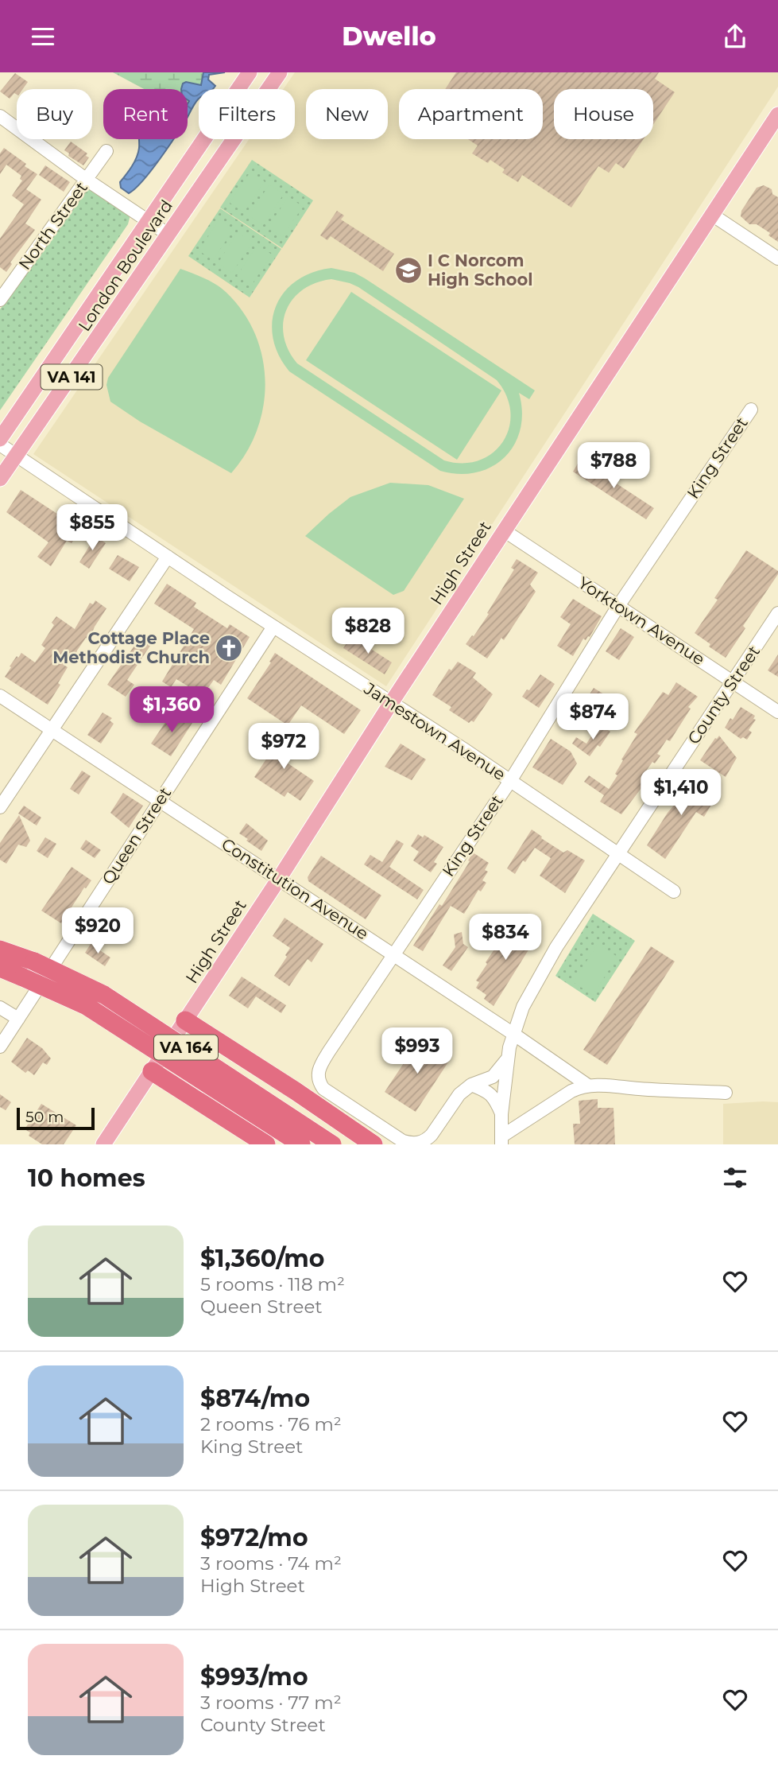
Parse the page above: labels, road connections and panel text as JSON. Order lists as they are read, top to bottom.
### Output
{
  "streets": {
    "highway": ["VA 164"],
    "main road": ["London Boulevard", "VA 141", "High Street"],
    "street": [
      "North Street",
      "King Street",
      "Yorktown Avenue",
      "County Street",
      "Jamestown Avenue",
      "Queen Street",
      "Constitution Avenue"
    ]
  },
  "crossings": [
    ["London Boulevard", "Jamestown Avenue"],
    ["King Street", "Yorktown Avenue"],
    ["King Street", "Jamestown Avenue"],
    ["King Street", "Constitution Avenue"],
    ["High Street", "Yorktown Avenue"],
    ["High Street", "Jamestown Avenue"],
    ["High Street", "Constitution Avenue"],
    ["Yorktown Avenue", "County Street"],
    ["County Street", "Jamestown Avenue"],
    ["County Street", "Constitution Avenue"],
    ["Jamestown Avenue", "Queen Street"],
    ["Queen Street", "Constitution Avenue"]
  ],
  "places": {
    "school or university": ["I C Norcom High School"],
    "church": ["Cottage Place Methodist Church"]
  },
  "scale_bar": "50 m",
  "page": {
    "header": "Dwello",
    "chip": [
      "Buy",
      "Rent",
      "Filters",
      "New",
      "Apartment",
      "House"
    ],
    "price": [
      "$788",
      "$855",
      "$828",
      "$1,360",
      "$874",
      "$972",
      "$1,410",
      "$920",
      "$834",
      "$993"
    ],
    "scale": "50 m",
    "heading": "10 homes",
    "list": [
      {
        "name": "$1,360/mo",
        "note": "5 rooms · 118 m² · Queen Street"
      },
      {
        "name": "$874/mo",
        "note": "2 rooms · 76 m² · King Street"
      },
      {
        "name": "$972/mo",
        "note": "3 rooms · 74 m² · High Street"
      },
      {
        "name": "$993/mo",
        "note": "3 rooms · 77 m² · County Street"
      }
    ]
  }
}
